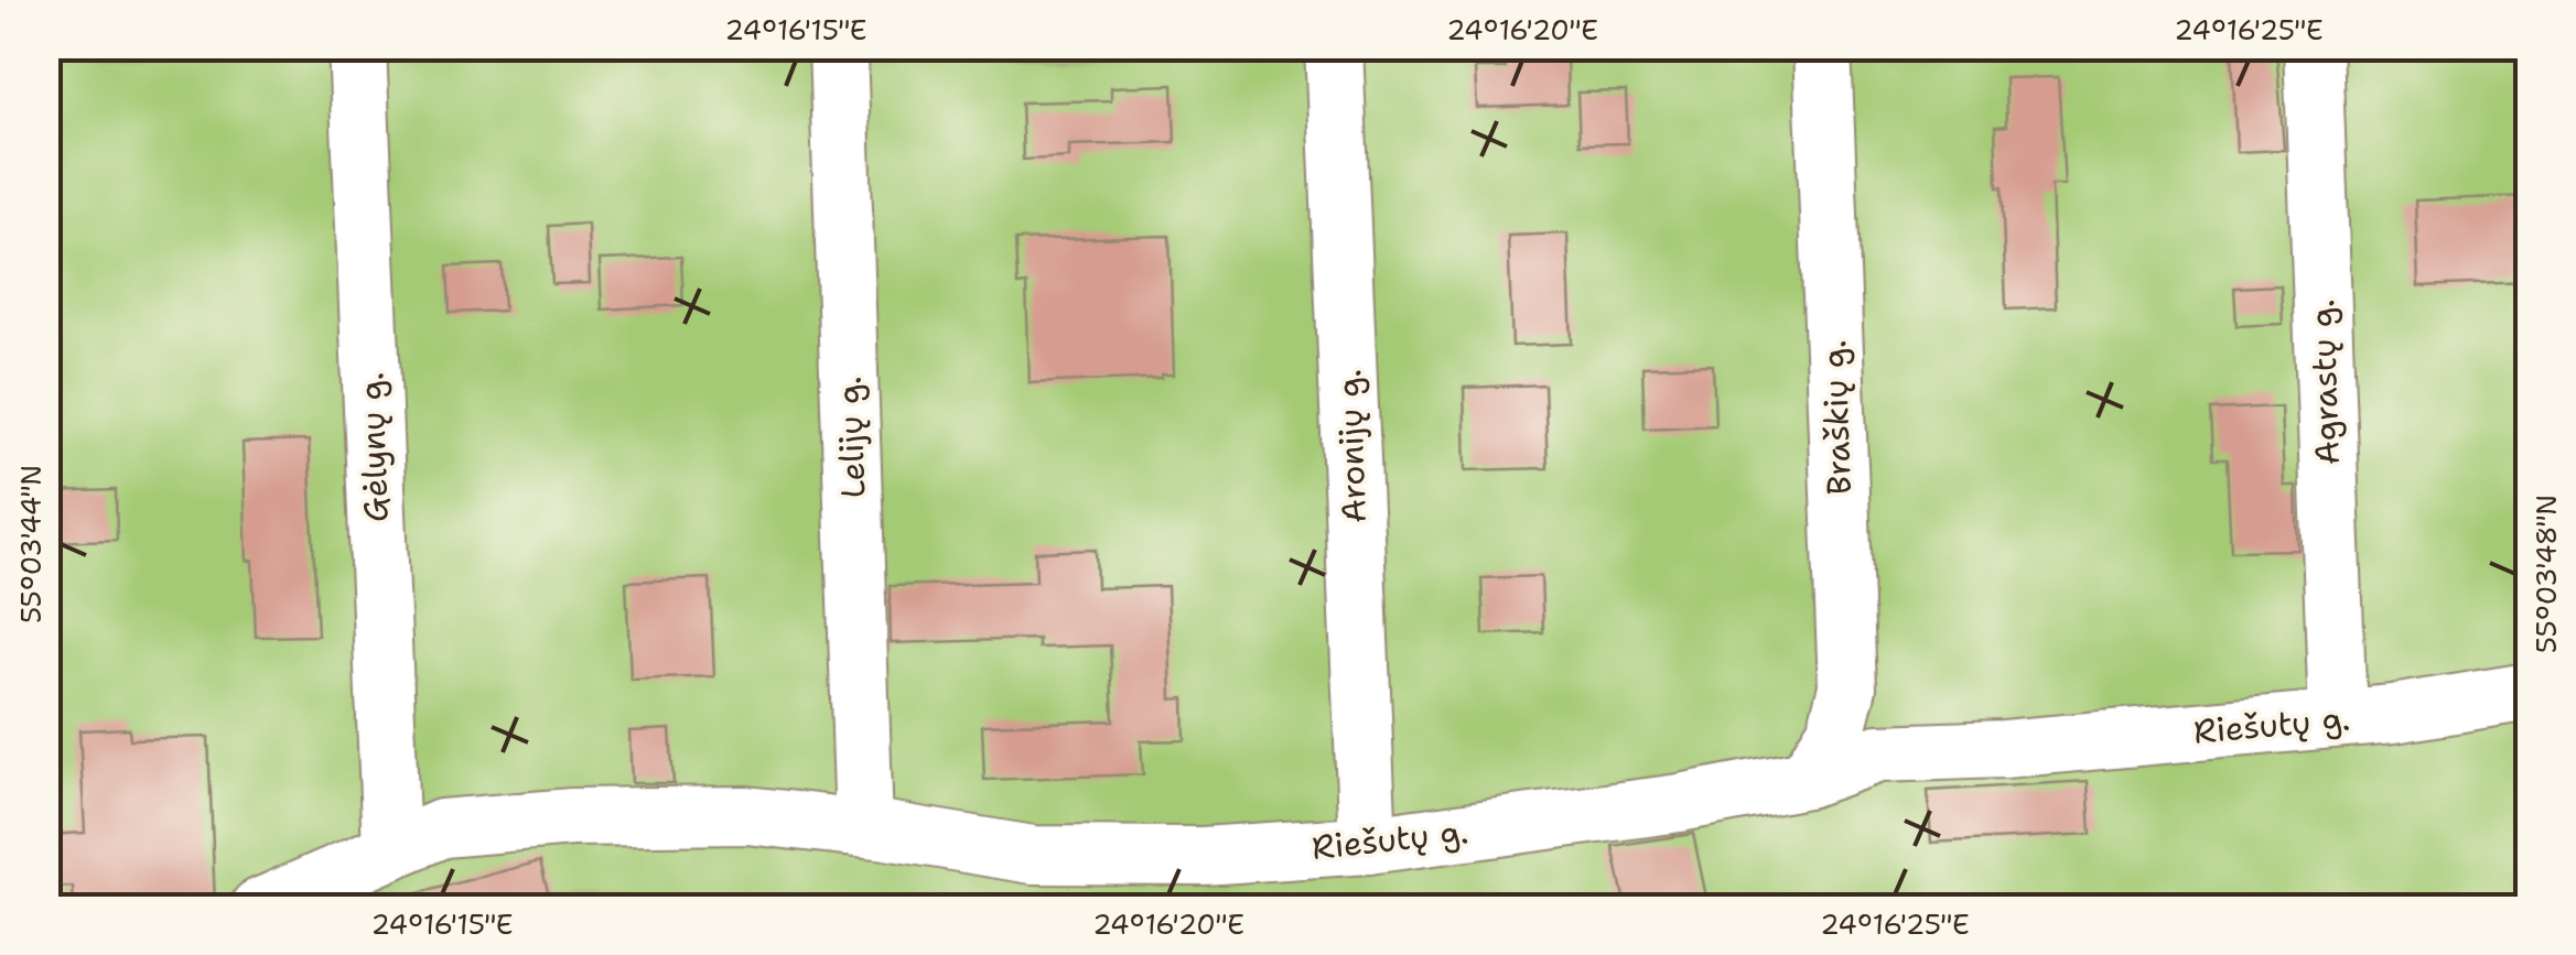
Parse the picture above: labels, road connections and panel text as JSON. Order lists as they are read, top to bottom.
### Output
{
  "streets": {
    "street": [
      "Agrastų g.",
      "Braškių g.",
      "Lelijų g.",
      "Aronijų g.",
      "Gėlynų g.",
      "Riešutų g."
    ]
  },
  "crossings": [
    ["Agrastų g.", "Riešutų g."],
    ["Braškių g.", "Riešutų g."],
    ["Lelijų g.", "Riešutų g."],
    ["Aronijų g.", "Riešutų g."],
    ["Gėlynų g.", "Riešutų g."]
  ],
  "coordinates": [
    "24°16'15\"E",
    "24°16'20\"E",
    "24°16'25\"E",
    "55°03'44\"N",
    "55°03'48\"N"
  ]
}
